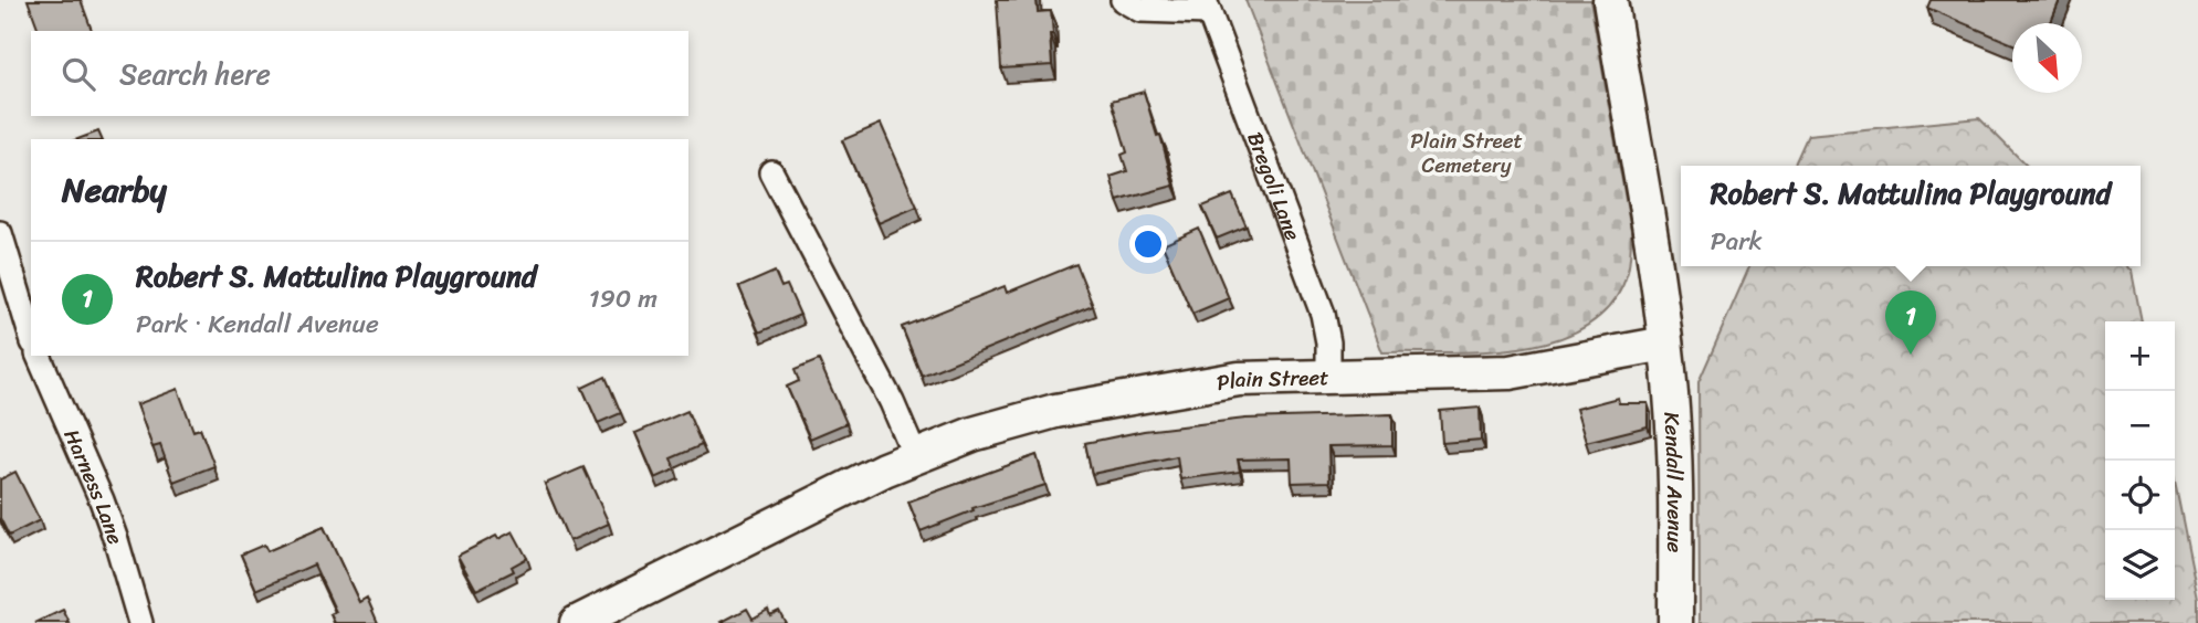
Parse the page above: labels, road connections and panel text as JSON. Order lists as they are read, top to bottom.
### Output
{
  "streets": {
    "street": [
      "Bregoli Lane",
      "Plain Street",
      "Kendall Avenue",
      "Harness Lane"
    ]
  },
  "crossings": [
    ["Bregoli Lane", "Plain Street"],
    ["Plain Street", "Kendall Avenue"]
  ],
  "parks": ["Plain Street Cemetery"],
  "north": "bottom right",
  "page": {
    "search": "Search here",
    "heading": "Nearby",
    "popup": ["Robert S. Mattulina Playground", "Park"],
    "list": [
      {
        "mark": "1",
        "name": "Robert S. Mattulina Playground",
        "note": "Park · Kendall Avenue",
        "value": "190 m"
      }
    ],
    "pins": "1",
    "map_buttons": ["+", "−"]
  }
}
